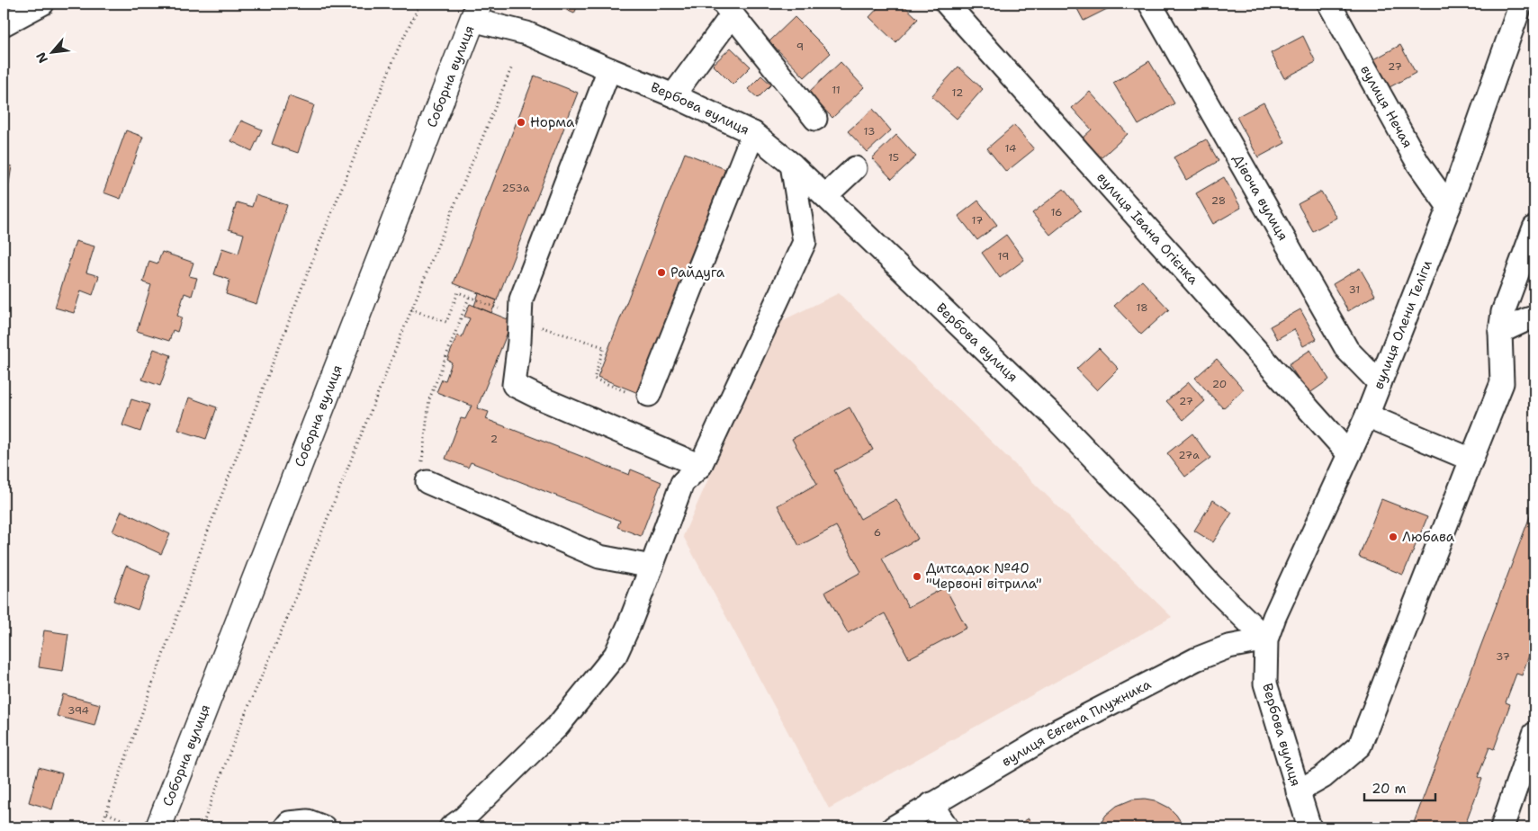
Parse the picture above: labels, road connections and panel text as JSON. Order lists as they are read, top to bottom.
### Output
{
  "streets": {
    "main road": ["Соборна вулиця"],
    "street": [
      "вулиця Нечая",
      "Вербова вулиця",
      "Дівоча вулиця",
      "вулиця Івана Огієнка",
      "вулиця Олени Теліги",
      "вулиця Євгена Плужника"
    ]
  },
  "crossings": [
    ["Соборна вулиця", "Вербова вулиця"],
    ["вулиця Нечая", "вулиця Олени Теліги"],
    ["Вербова вулиця", "вулиця Олени Теліги"],
    ["Вербова вулиця", "вулиця Євгена Плужника"],
    ["Дівоча вулиця", "вулиця Олени Теліги"],
    ["вулиця Івана Огієнка", "вулиця Олени Теліги"],
    ["вулиця Олени Теліги", "вулиця Євгена Плужника"]
  ],
  "places": [
    "Норма",
    "Райдуга",
    "Любава",
    "Дитсадок №40 \"Червоні вітрила\""
  ],
  "house_numbers": [
    "9",
    "27",
    "11",
    "12",
    "13",
    "14",
    "15",
    "253а",
    "28",
    "16",
    "17",
    "19",
    "31",
    "18",
    "20",
    "27",
    "2",
    "27а",
    "6",
    "37",
    "394"
  ],
  "scale_bar": "20 m",
  "north": "bottom left"
}
